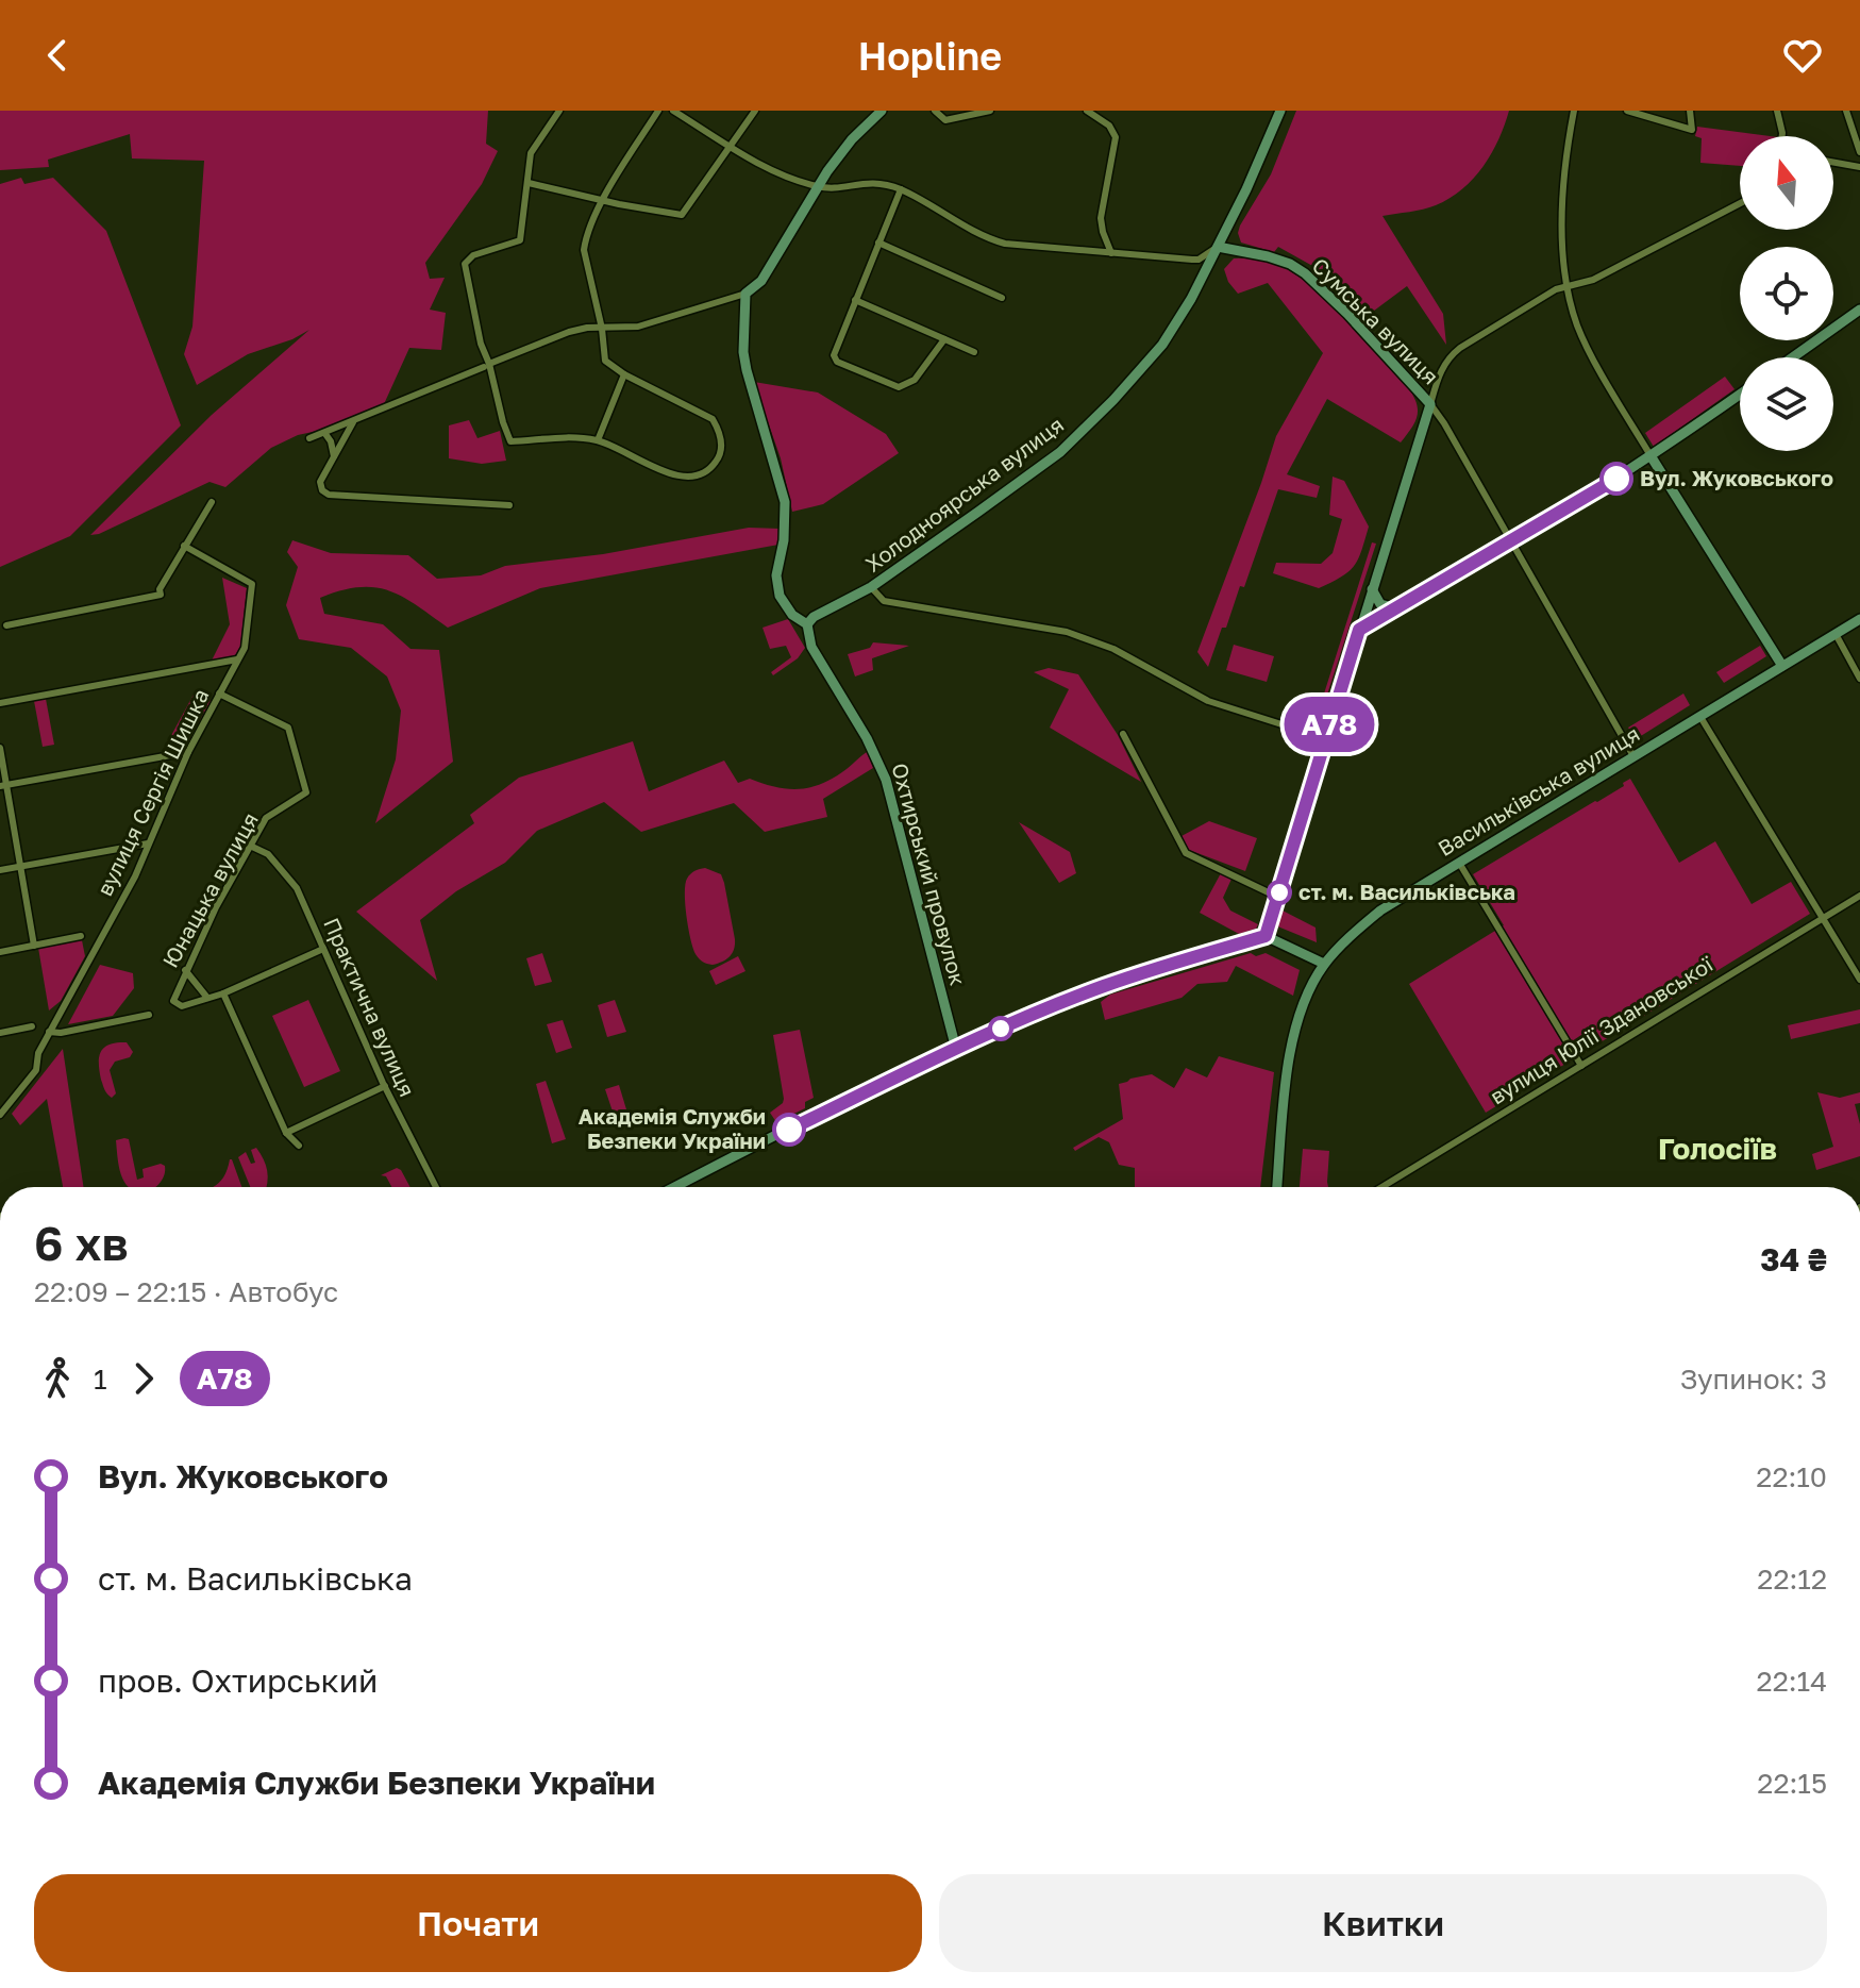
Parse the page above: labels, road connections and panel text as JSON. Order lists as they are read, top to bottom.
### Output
{
  "streets": {
    "main road": [
      "Сумська вулиця",
      "Холодноярська вулиця",
      "Васильківська вулиця",
      "Охтирський провулок"
    ],
    "street": [
      "вулиця Сергія Шишка",
      "Юнацька вулиця",
      "Практична вулиця",
      "вулиця Юлії Здановської"
    ]
  },
  "crossings": [
    ["Сумська вулиця", "Холодноярська вулиця"],
    ["Сумська вулиця", "Васильківська вулиця"],
    ["Холодноярська вулиця", "Охтирський провулок"],
    ["вулиця Сергія Шишка", "Юнацька вулиця"],
    ["Юнацька вулиця", "Практична вулиця"]
  ],
  "districts": ["Голосіїв"],
  "places": ["Вул. Жуковського", "ст. м. Васильківська", "Академія Служби Безпеки України"],
  "lines": ["bus line А78"],
  "north": "top",
  "page": {
    "header": "Hopline",
    "on_map": "А78",
    "heading": ["6 хв", "22:09 – 22:15 · Автобус", "34 ₴"],
    "legs": ["1", "А78", "Зупинок: 3"],
    "list": [
      {
        "name": "Вул. Жуковського",
        "value": "22:10"
      },
      {
        "name": "ст. м. Васильківська",
        "value": "22:12"
      },
      {
        "name": "пров. Охтирський",
        "value": "22:14"
      },
      {
        "name": "Академія Служби Безпеки України",
        "value": "22:15"
      }
    ],
    "buttons": ["Почати", "Квитки"]
  }
}
